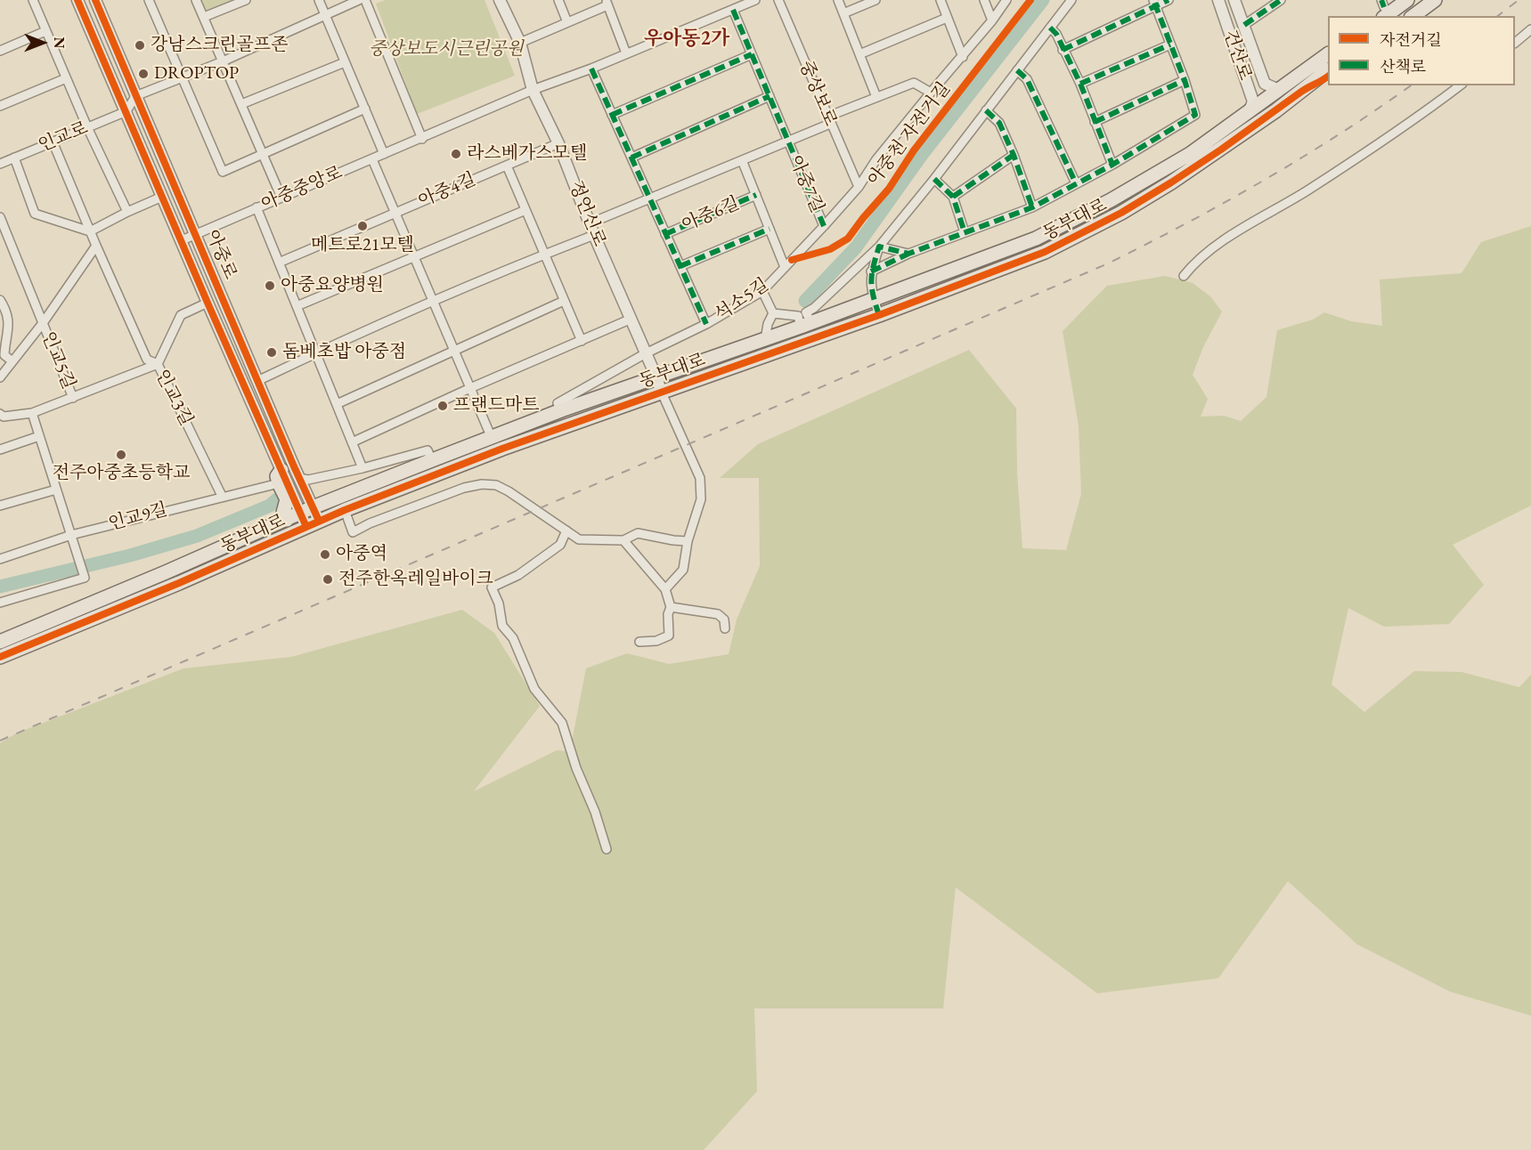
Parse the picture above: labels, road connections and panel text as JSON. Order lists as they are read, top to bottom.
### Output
{
  "streets": {
    "main road": ["동부대로"],
    "street": [
      "건산로",
      "중상보로",
      "인교로",
      "아중7길",
      "아중중앙로",
      "아중4길",
      "정언신로",
      "아중6길",
      "아중로",
      "석소5길",
      "인교5길",
      "인교3길",
      "인교9길"
    ],
    "cycle path": ["아중천 자전거길"]
  },
  "crossings": [
    ["건산로", "동부대로"],
    ["중상보로", "아중7길"],
    ["중상보로", "석소5길"],
    ["인교로", "아중로"],
    ["인교로", "인교3길"],
    ["아중7길", "아중중앙로"],
    ["아중7길", "아중6길"],
    ["아중7길", "석소5길"],
    ["아중중앙로", "정언신로"],
    ["아중중앙로", "아중6길"],
    ["아중중앙로", "아중로"],
    ["아중4길", "정언신로"],
    ["정언신로", "동부대로"],
    ["정언신로", "석소5길"],
    ["아중6길", "석소5길"],
    ["동부대로", "아중로"],
    ["동부대로", "석소5길"],
    ["아중로", "인교9길"],
    ["인교5길", "인교3길"],
    ["인교3길", "인교9길"]
  ],
  "districts": ["우아동2가"],
  "parks": ["중상보도시근린공원"],
  "places": [
    "강남스크린골프존",
    "DROPTOP",
    "라스베가스모텔",
    "메트로21모텔",
    "아중요양병원",
    "돔베초밥 아중점",
    "프랜드마트",
    "전주아중초등학교",
    "아중역",
    "전주한옥레일바이크"
  ],
  "legend": ["자전거길", "산책로"],
  "north": "right"
}
